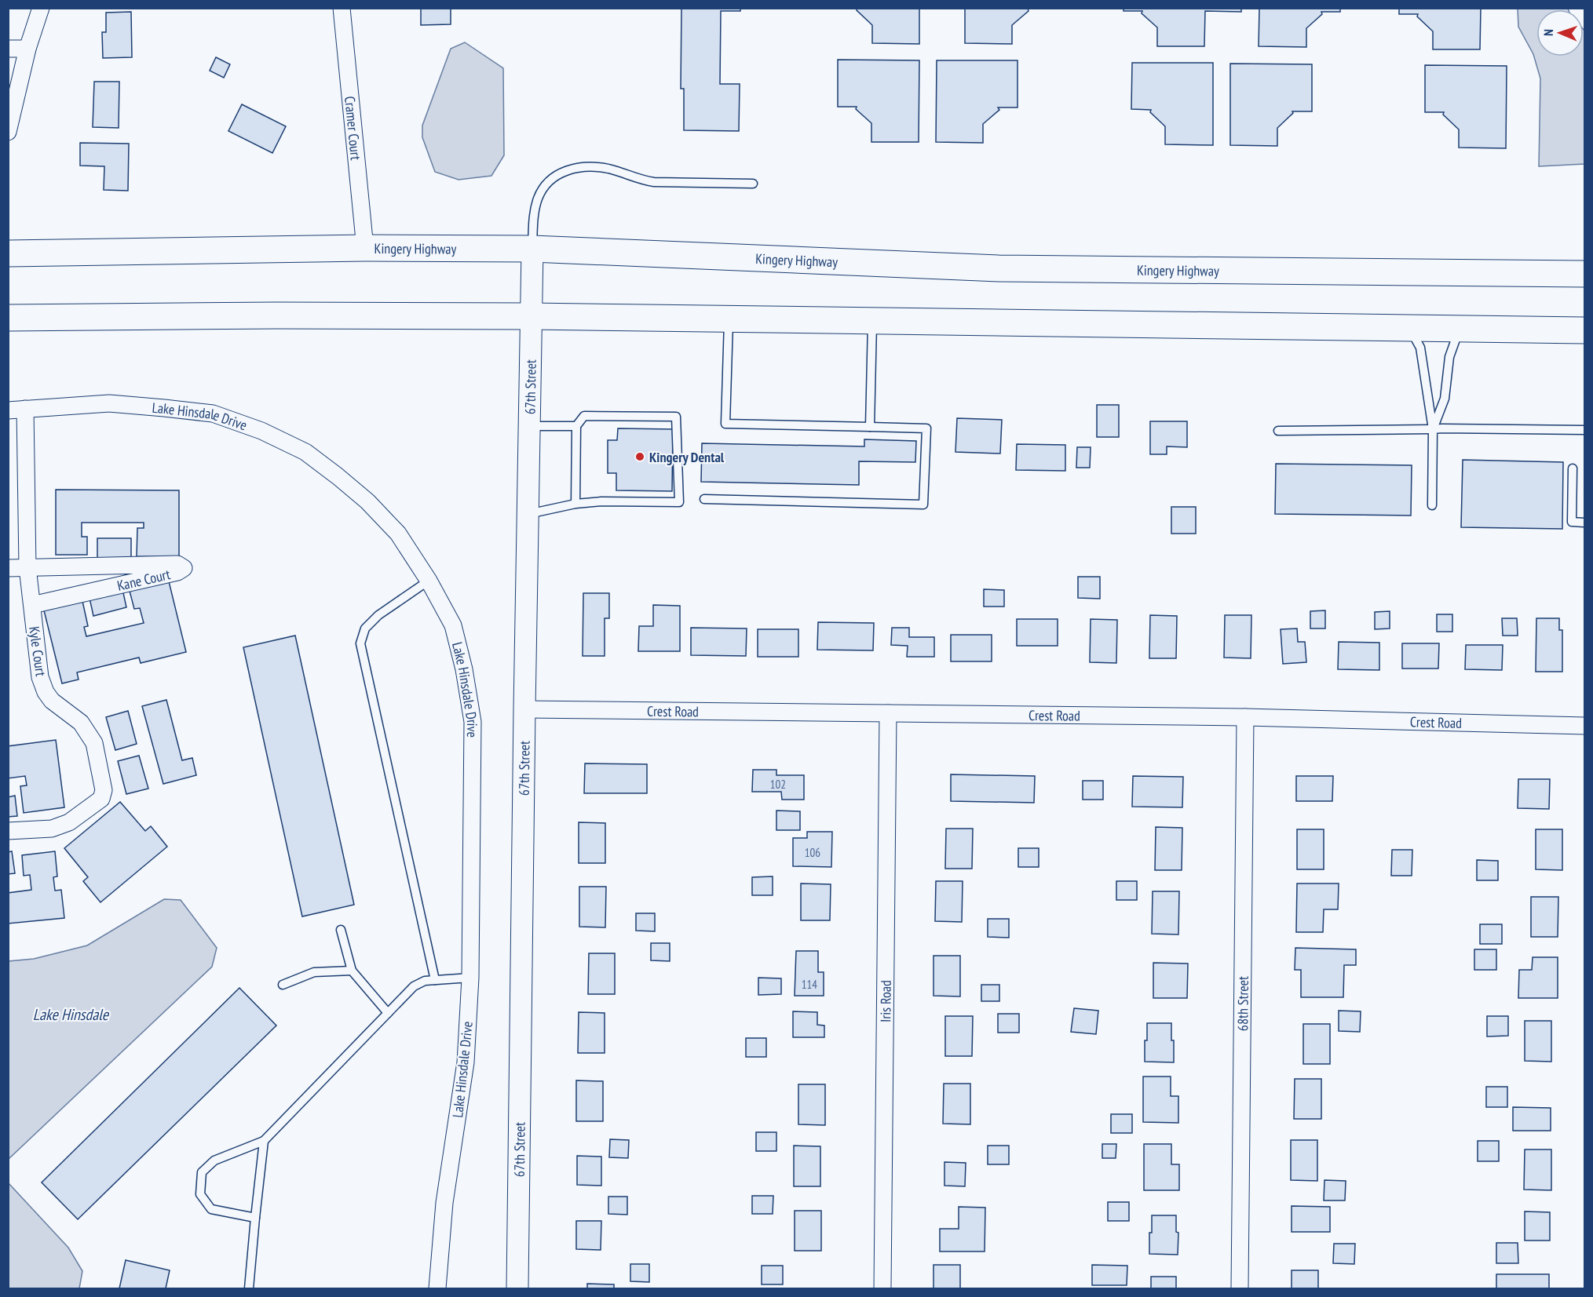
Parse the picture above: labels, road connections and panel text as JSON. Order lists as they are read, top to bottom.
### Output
{
  "streets": {
    "highway": ["Kingery Highway"],
    "street": [
      "Cramer Court",
      "67th Street",
      "Lake Hinsdale Drive",
      "Kane Court",
      "Kyle Court",
      "Crest Road",
      "Iris Road",
      "68th Street"
    ]
  },
  "crossings": [
    ["Cramer Court", "Kingery Highway"],
    ["Kingery Highway", "67th Street"],
    ["67th Street", "Crest Road"],
    ["Lake Hinsdale Drive", "Kyle Court"],
    ["Kane Court", "Kyle Court"],
    ["Crest Road", "Iris Road"],
    ["Crest Road", "68th Street"]
  ],
  "water": ["Lake Hinsdale"],
  "places": ["Kingery Dental"],
  "house_numbers": ["102", "106", "114"],
  "north": "left"
}
